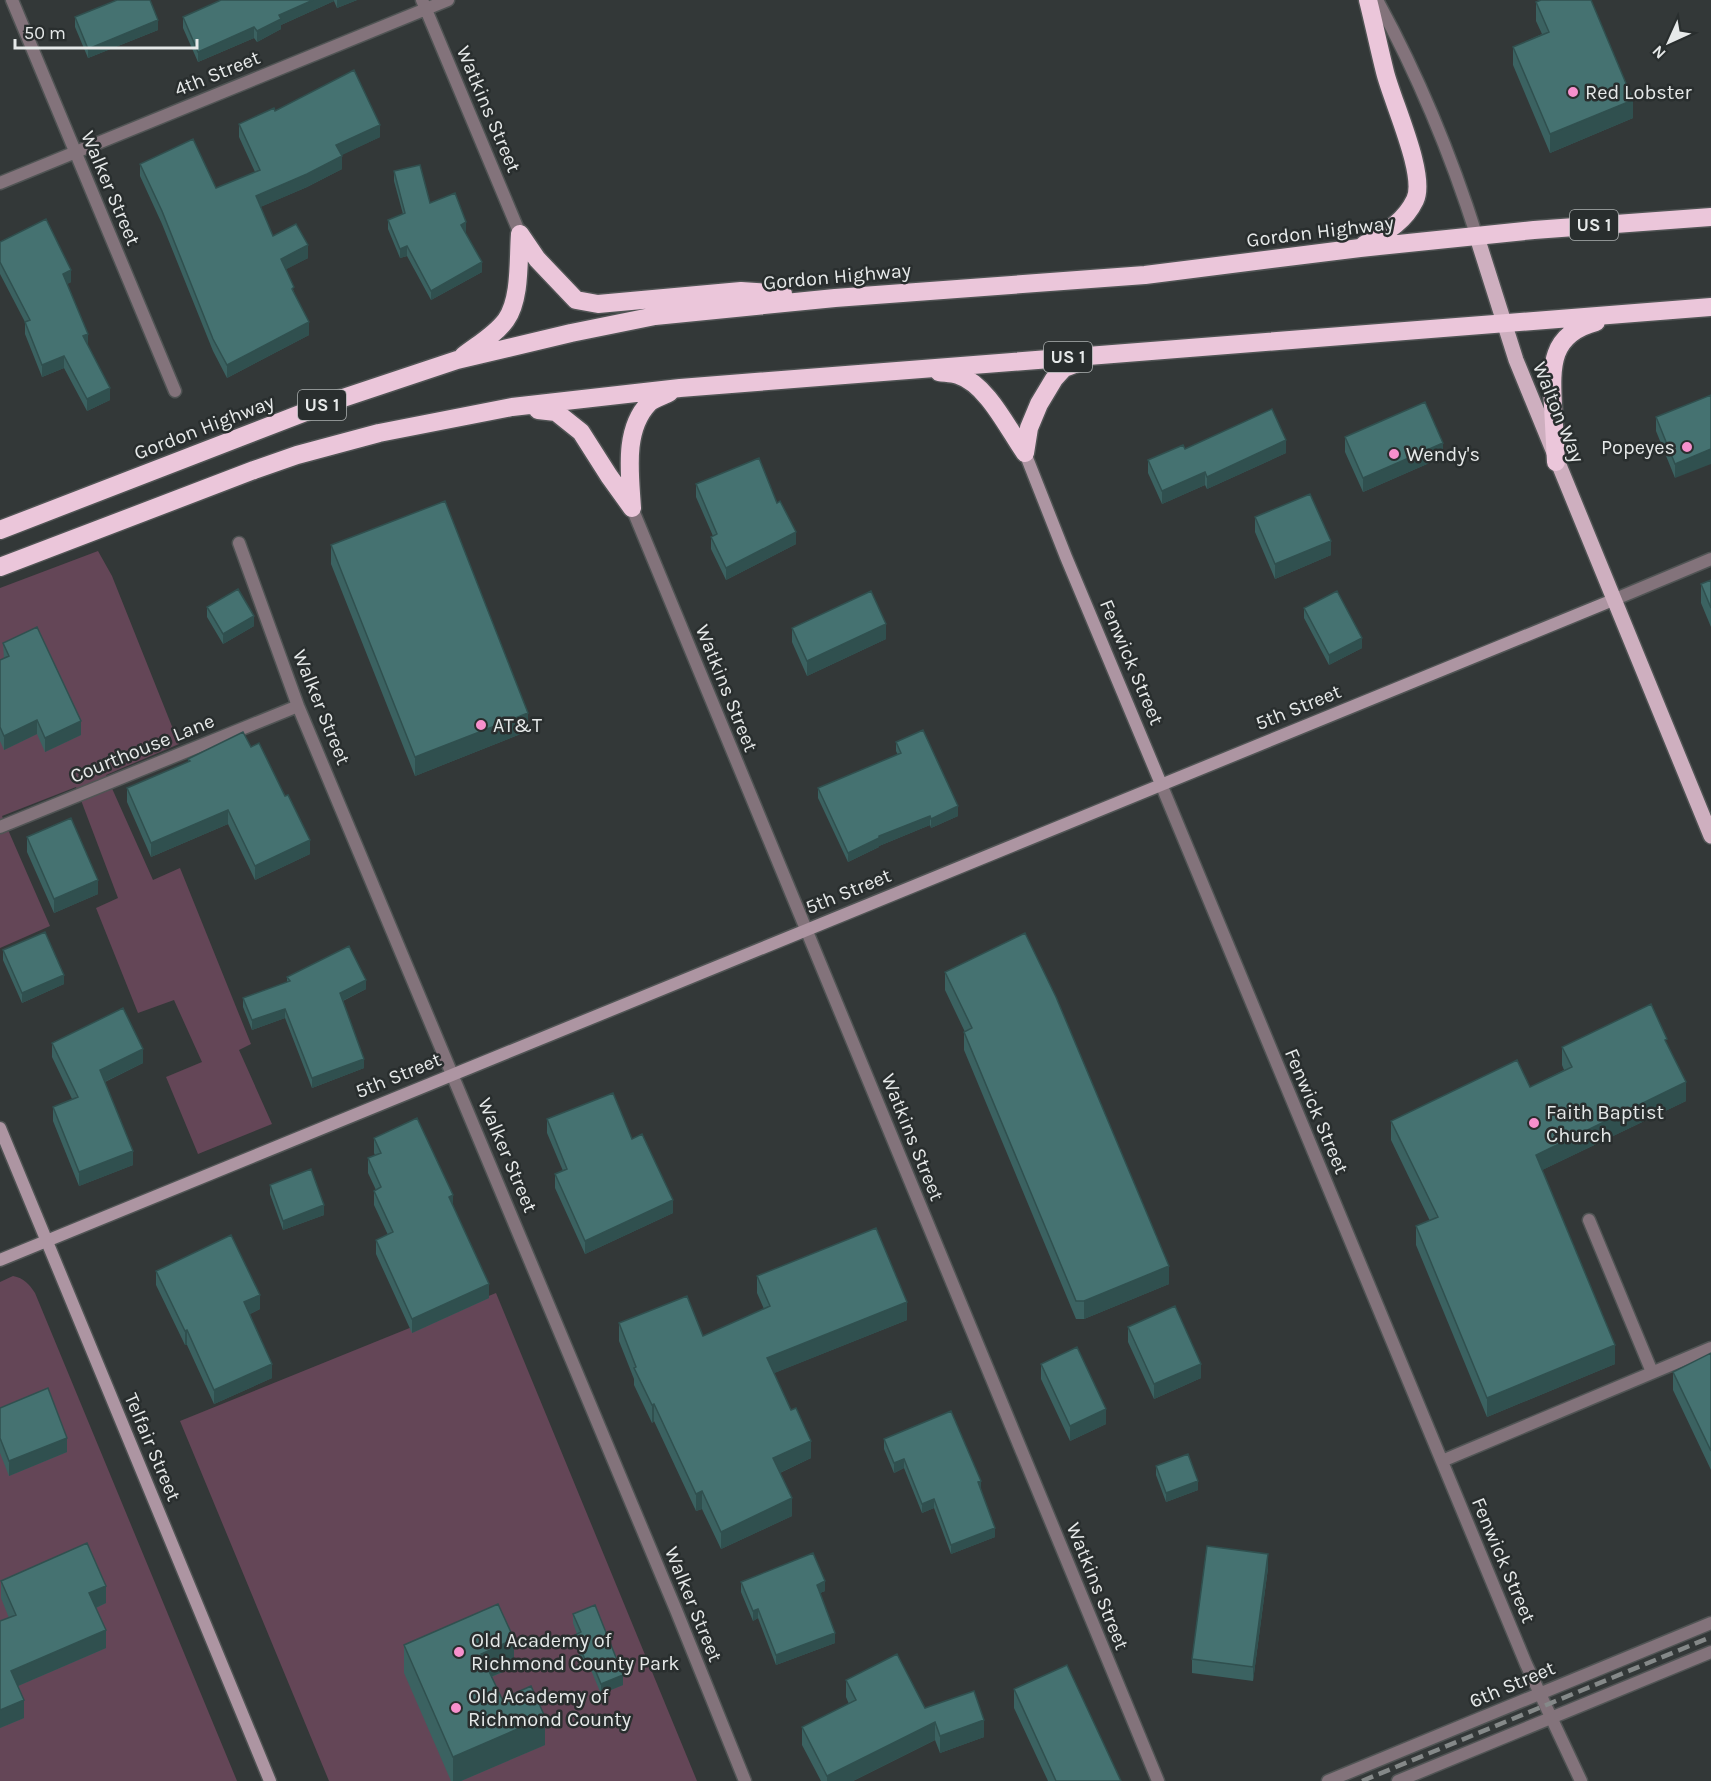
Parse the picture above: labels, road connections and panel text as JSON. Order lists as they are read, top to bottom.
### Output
{
  "streets": {
    "highway": ["US 1", "Gordon Highway"],
    "main road": [
      "Walton Way",
      "Fenwick Street",
      "5th Street",
      "Telfair Street"
    ],
    "street": [
      "4th Street",
      "Watkins Street",
      "Walker Street",
      "Courthouse Lane",
      "6th Street"
    ]
  },
  "crossings": [
    ["4th Street", "Watkins Street"],
    ["4th Street", "Walker Street"],
    ["Watkins Street", "5th Street"],
    ["Walker Street", "5th Street"],
    ["Walker Street", "Courthouse Lane"],
    ["US 1", "Walton Way"],
    ["Gordon Highway", "Walton Way"],
    ["Walton Way", "5th Street"],
    ["Fenwick Street", "5th Street"],
    ["Fenwick Street", "6th Street"],
    ["5th Street", "Telfair Street"]
  ],
  "places": [
    "Red Lobster",
    "Popeyes",
    "Wendy's",
    "AT&T",
    "Faith Baptist Church",
    "Old Academy of Richmond County Park",
    "Old Academy of Richmond County"
  ],
  "scale_bar": "50 m",
  "north": "bottom left"
}
